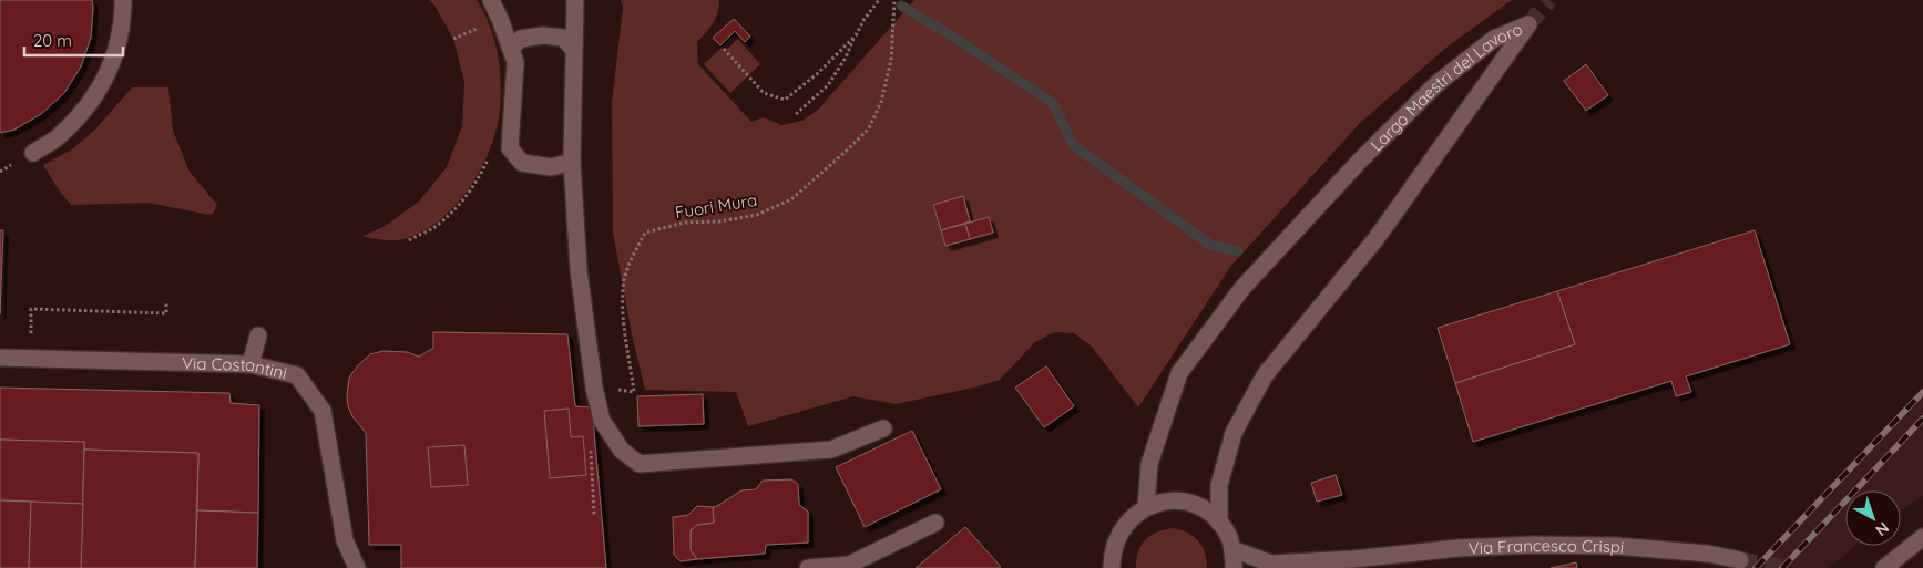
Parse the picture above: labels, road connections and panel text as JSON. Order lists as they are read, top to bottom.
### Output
{
  "streets": {
    "street": ["Largo Maestri del Lavoro", "Via Costantini", "Via Francesco Crispi"],
    "path": ["Fuori Mura"]
  },
  "crossings": [
    ["Largo Maestri del Lavoro", "Via Francesco Crispi"]
  ],
  "scale_bar": "20 m",
  "north": "bottom right"
}
